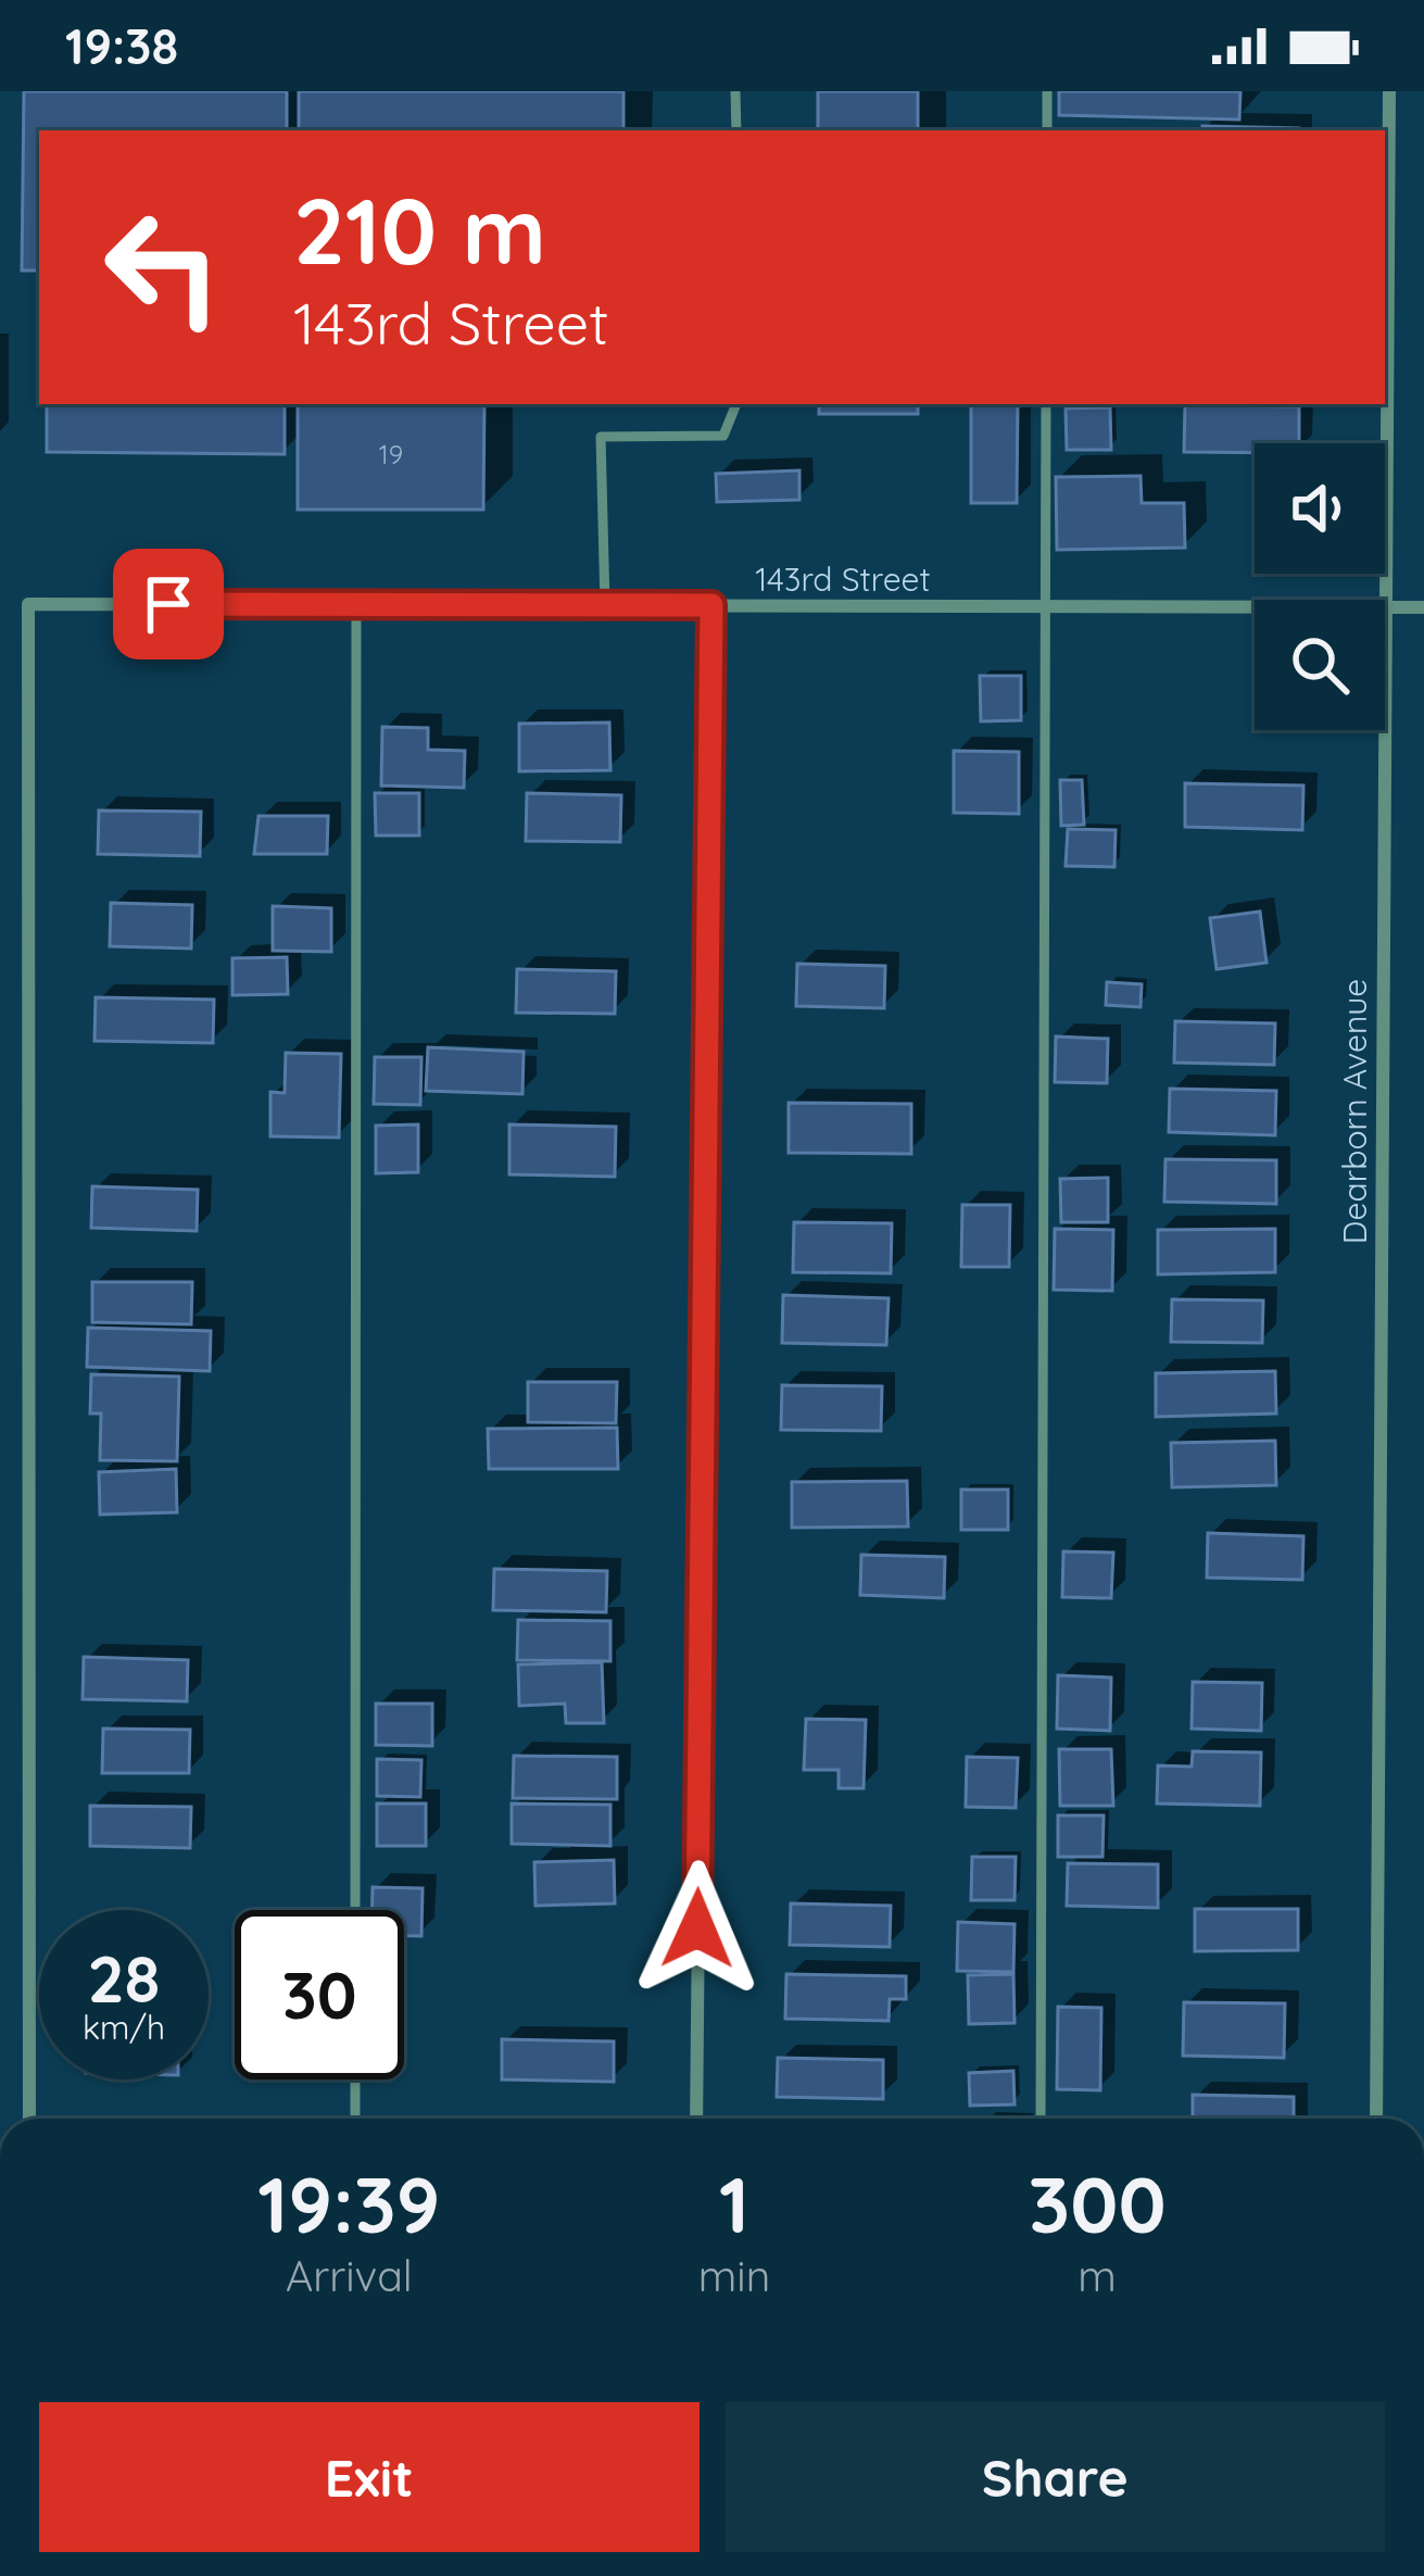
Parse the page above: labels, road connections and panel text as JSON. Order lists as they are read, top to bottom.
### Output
{
  "streets": {
    "street": ["143rd Street", "Dearborn Avenue"]
  },
  "crossings": [
    ["143rd Street", "Dearborn Avenue"]
  ],
  "house_numbers": ["19"],
  "page": {
    "status": "19:38",
    "turn": ["210 m", "143rd Street"],
    "speed": "28 km/h",
    "limit": "30",
    "eta": [
      "19:39",
      "Arrival",
      "1",
      "min",
      "300",
      "m"
    ],
    "buttons": ["Exit", "Share"]
  }
}
